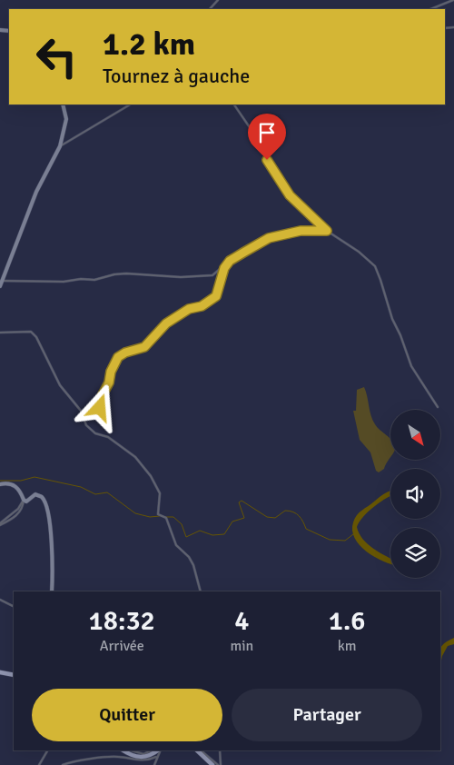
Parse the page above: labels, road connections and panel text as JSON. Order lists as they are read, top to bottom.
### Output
{
  "north": "bottom right",
  "page": {
    "turn": ["1.2 km", "Tournez à gauche"],
    "eta": [
      "18:32",
      "Arrivée",
      "4",
      "min",
      "1.6",
      "km"
    ],
    "buttons": ["Quitter", "Partager"]
  }
}
